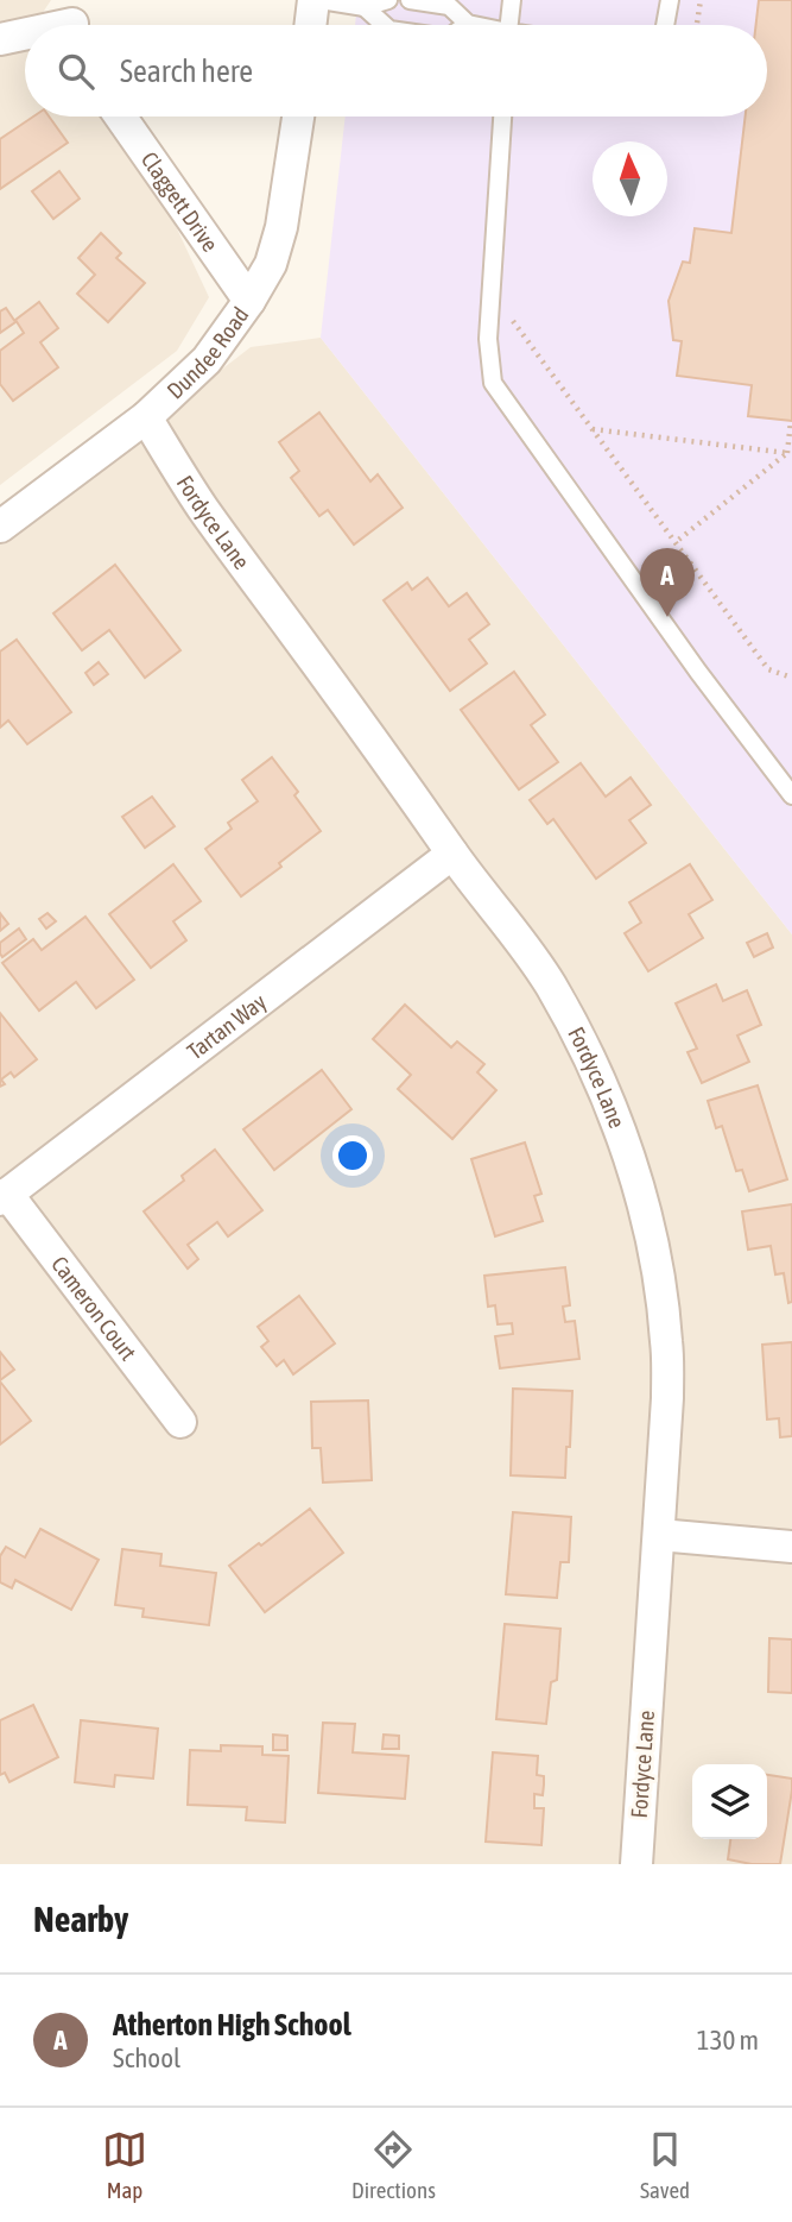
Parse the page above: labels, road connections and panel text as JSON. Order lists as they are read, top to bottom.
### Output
{
  "streets": {
    "street": [
      "Claggett Drive",
      "Dundee Road",
      "Fordyce Lane",
      "Tartan Way",
      "Cameron Court"
    ]
  },
  "crossings": [
    ["Claggett Drive", "Dundee Road"],
    ["Dundee Road", "Fordyce Lane"],
    ["Fordyce Lane", "Tartan Way"],
    ["Tartan Way", "Cameron Court"]
  ],
  "north": "top",
  "page": {
    "search": "Search here",
    "pins": "A",
    "heading": "Nearby",
    "list": [
      {
        "mark": "A",
        "name": "Atherton High School",
        "note": "School",
        "value": "130 m"
      }
    ],
    "nav": ["Map", "Directions", "Saved"]
  }
}
